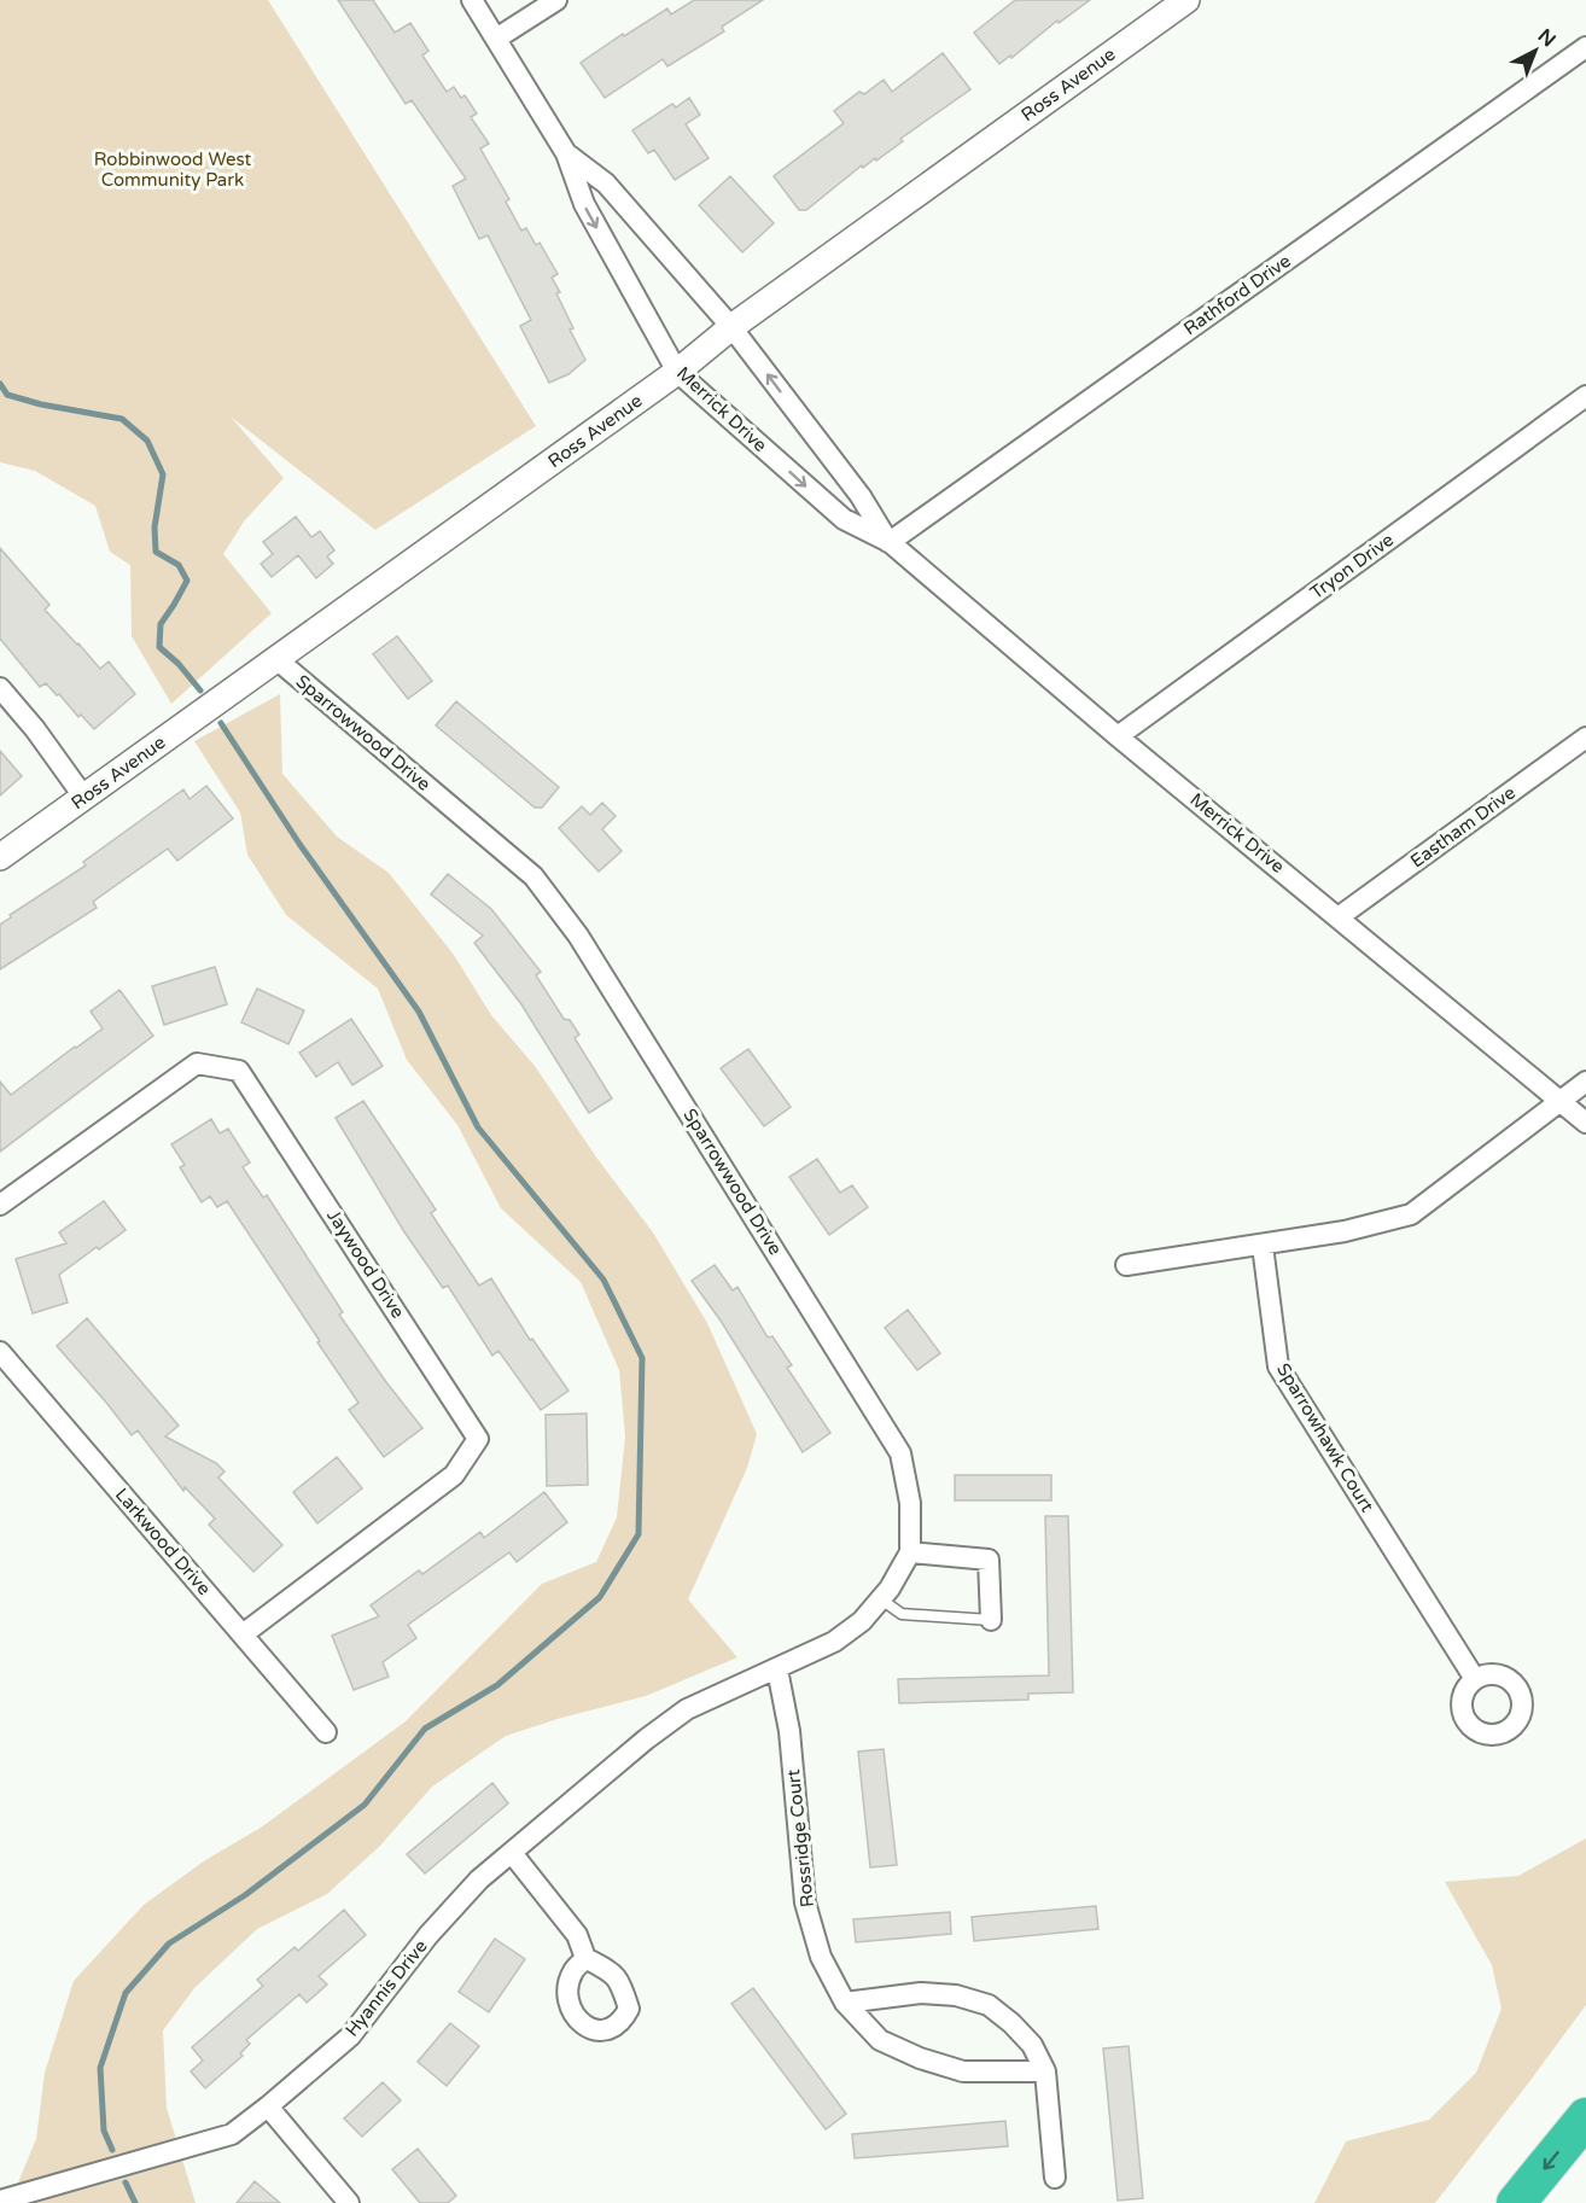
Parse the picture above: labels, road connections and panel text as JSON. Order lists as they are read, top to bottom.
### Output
{
  "streets": {
    "street": [
      "Ross Avenue",
      "Rathford Drive",
      "Merrick Drive",
      "Tryon Drive",
      "Sparrowwood Drive",
      "Eastham Drive",
      "Jaywood Drive",
      "Sparrowhawk Court",
      "Larkwood Drive",
      "Rossridge Court",
      "Hyannis Drive"
    ]
  },
  "crossings": [
    ["Ross Avenue", "Merrick Drive"],
    ["Ross Avenue", "Sparrowwood Drive"],
    ["Rathford Drive", "Merrick Drive"],
    ["Merrick Drive", "Tryon Drive"],
    ["Merrick Drive", "Eastham Drive"],
    ["Sparrowwood Drive", "Rossridge Court"],
    ["Sparrowwood Drive", "Hyannis Drive"],
    ["Jaywood Drive", "Larkwood Drive"]
  ],
  "parks": ["Robbinwood West Community Park"],
  "north": "top right"
}
